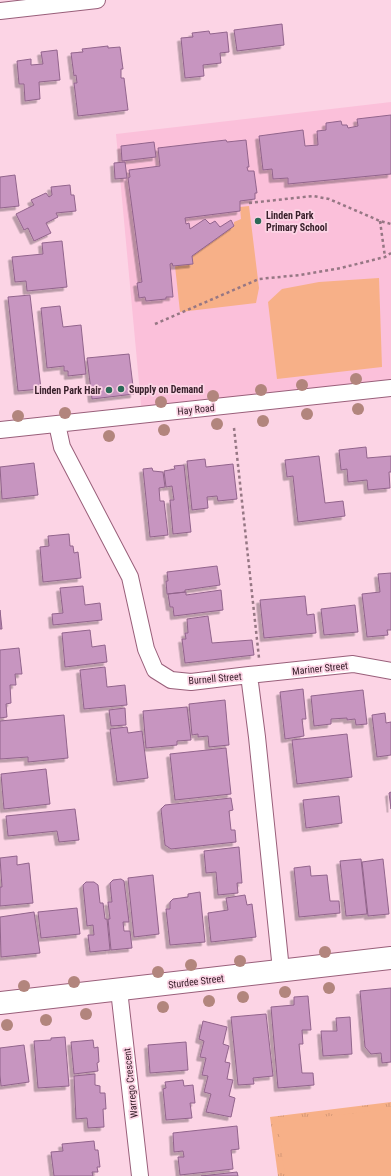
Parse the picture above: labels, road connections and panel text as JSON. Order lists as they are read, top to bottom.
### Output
{
  "streets": {
    "street": [
      "Hay Road",
      "Mariner Street",
      "Burnell Street",
      "Sturdee Street",
      "Warrego Crescent"
    ]
  },
  "crossings": [
    ["Hay Road", "Burnell Street"],
    ["Mariner Street", "Burnell Street"],
    ["Burnell Street", "Sturdee Street"],
    ["Sturdee Street", "Warrego Crescent"]
  ],
  "places": ["Linden Park Primary School", "Supply on Demand", "Linden Park Hair"]
}
